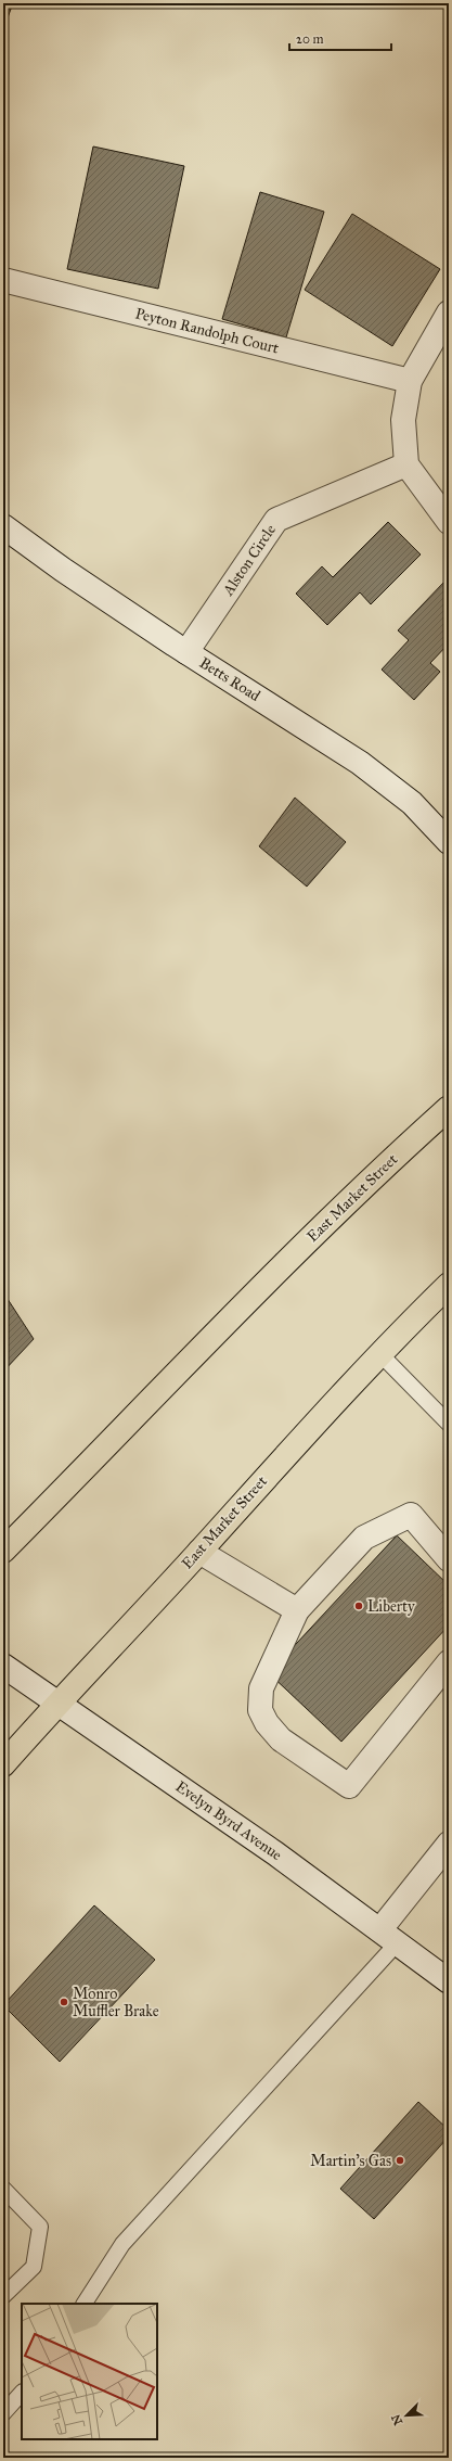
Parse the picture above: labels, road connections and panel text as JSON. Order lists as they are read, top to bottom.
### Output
{
  "streets": {
    "highway": ["East Market Street"],
    "street": [
      "Peyton Randolph Court",
      "Alston Circle",
      "Betts Road",
      "Evelyn Byrd Avenue"
    ]
  },
  "crossings": [
    ["Alston Circle", "Betts Road"],
    ["East Market Street", "Evelyn Byrd Avenue"]
  ],
  "places": ["Liberty", "Monro Muffler Brake", "Martin's Gas"],
  "scale_bar": "20 m",
  "north": "bottom left"
}
